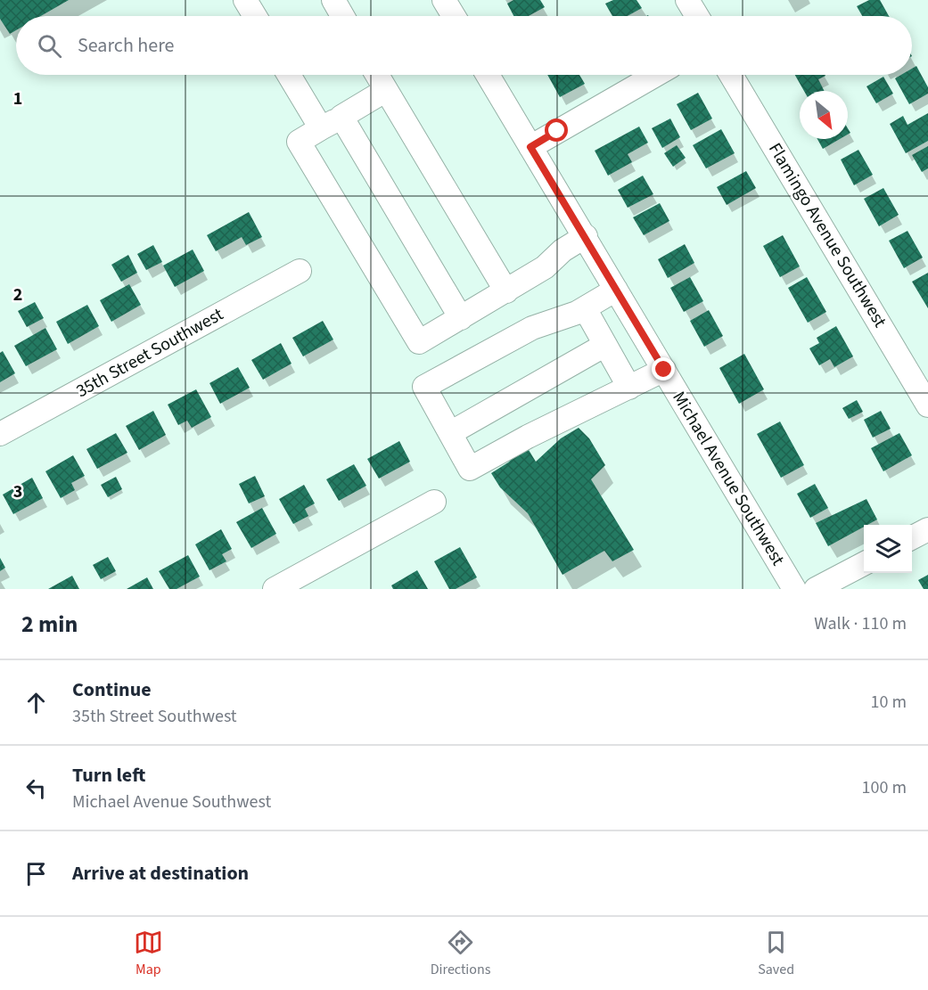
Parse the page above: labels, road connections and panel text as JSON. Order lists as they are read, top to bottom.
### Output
{
  "streets": {
    "street": ["Flamingo Avenue Southwest", "35th Street Southwest", "Michael Avenue Southwest"]
  },
  "north": "bottom right",
  "page": {
    "search": "Search here",
    "heading": ["2 min", "Walk · 110 m"],
    "list": [
      ["Continue", "35th Street Southwest", "10 m"],
      ["Turn left", "Michael Avenue Southwest", "100 m"],
      "Arrive at destination"
    ],
    "nav": ["Map", "Directions", "Saved"]
  },
  "grid": {
    "rows": ["1", "2", "3"]
  }
}
